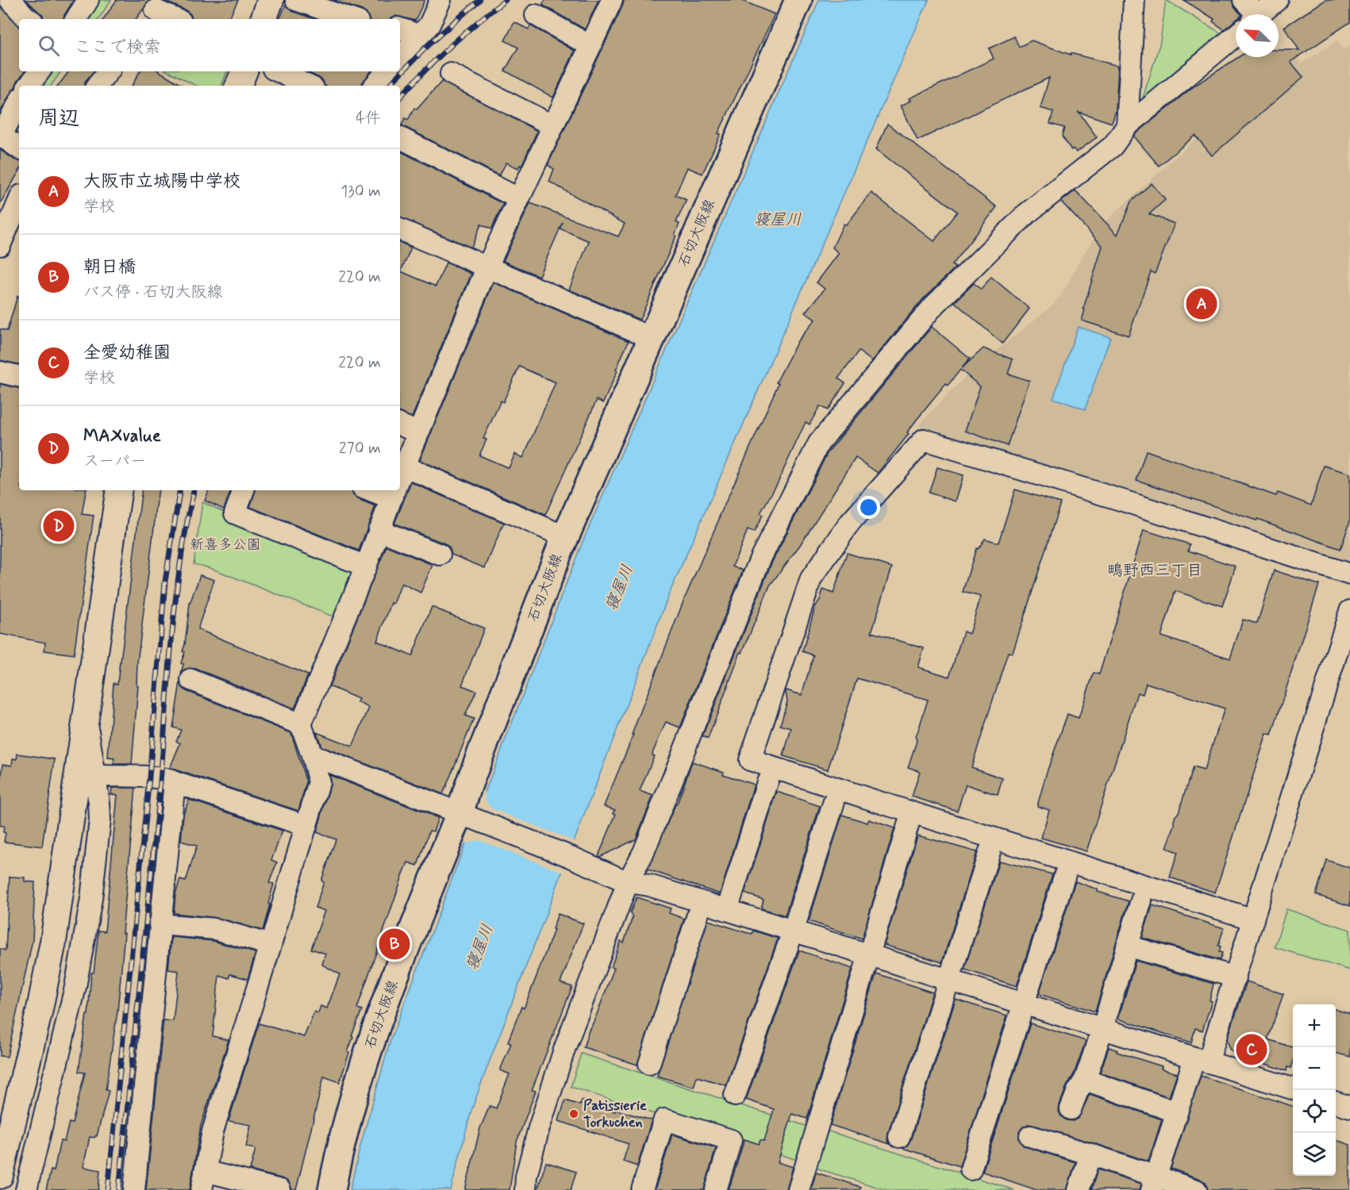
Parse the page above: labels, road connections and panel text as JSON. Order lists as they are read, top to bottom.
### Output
{
  "streets": {
    "main road": ["石切大阪線"]
  },
  "districts": ["鴫野西三丁目"],
  "water": ["寝屋川"],
  "parks": ["新喜多公園"],
  "places": ["Patissierie Torkuchen"],
  "north": "top left",
  "page": {
    "search": "ここで検索",
    "heading": ["周辺", "4件"],
    "list": [
      {
        "mark": "A",
        "name": "大阪市立城陽中学校",
        "note": "学校",
        "value": "130 m"
      },
      {
        "mark": "B",
        "name": "朝日橋",
        "note": "バス停 · 石切大阪線",
        "value": "220 m"
      },
      {
        "mark": "C",
        "name": "全愛幼稚園",
        "note": "学校",
        "value": "220 m"
      },
      {
        "mark": "D",
        "name": "MAXvalue",
        "note": "スーパー",
        "value": "270 m"
      }
    ],
    "pins": [
      "A",
      "D",
      "B",
      "C"
    ],
    "map_buttons": ["+", "−"]
  }
}
